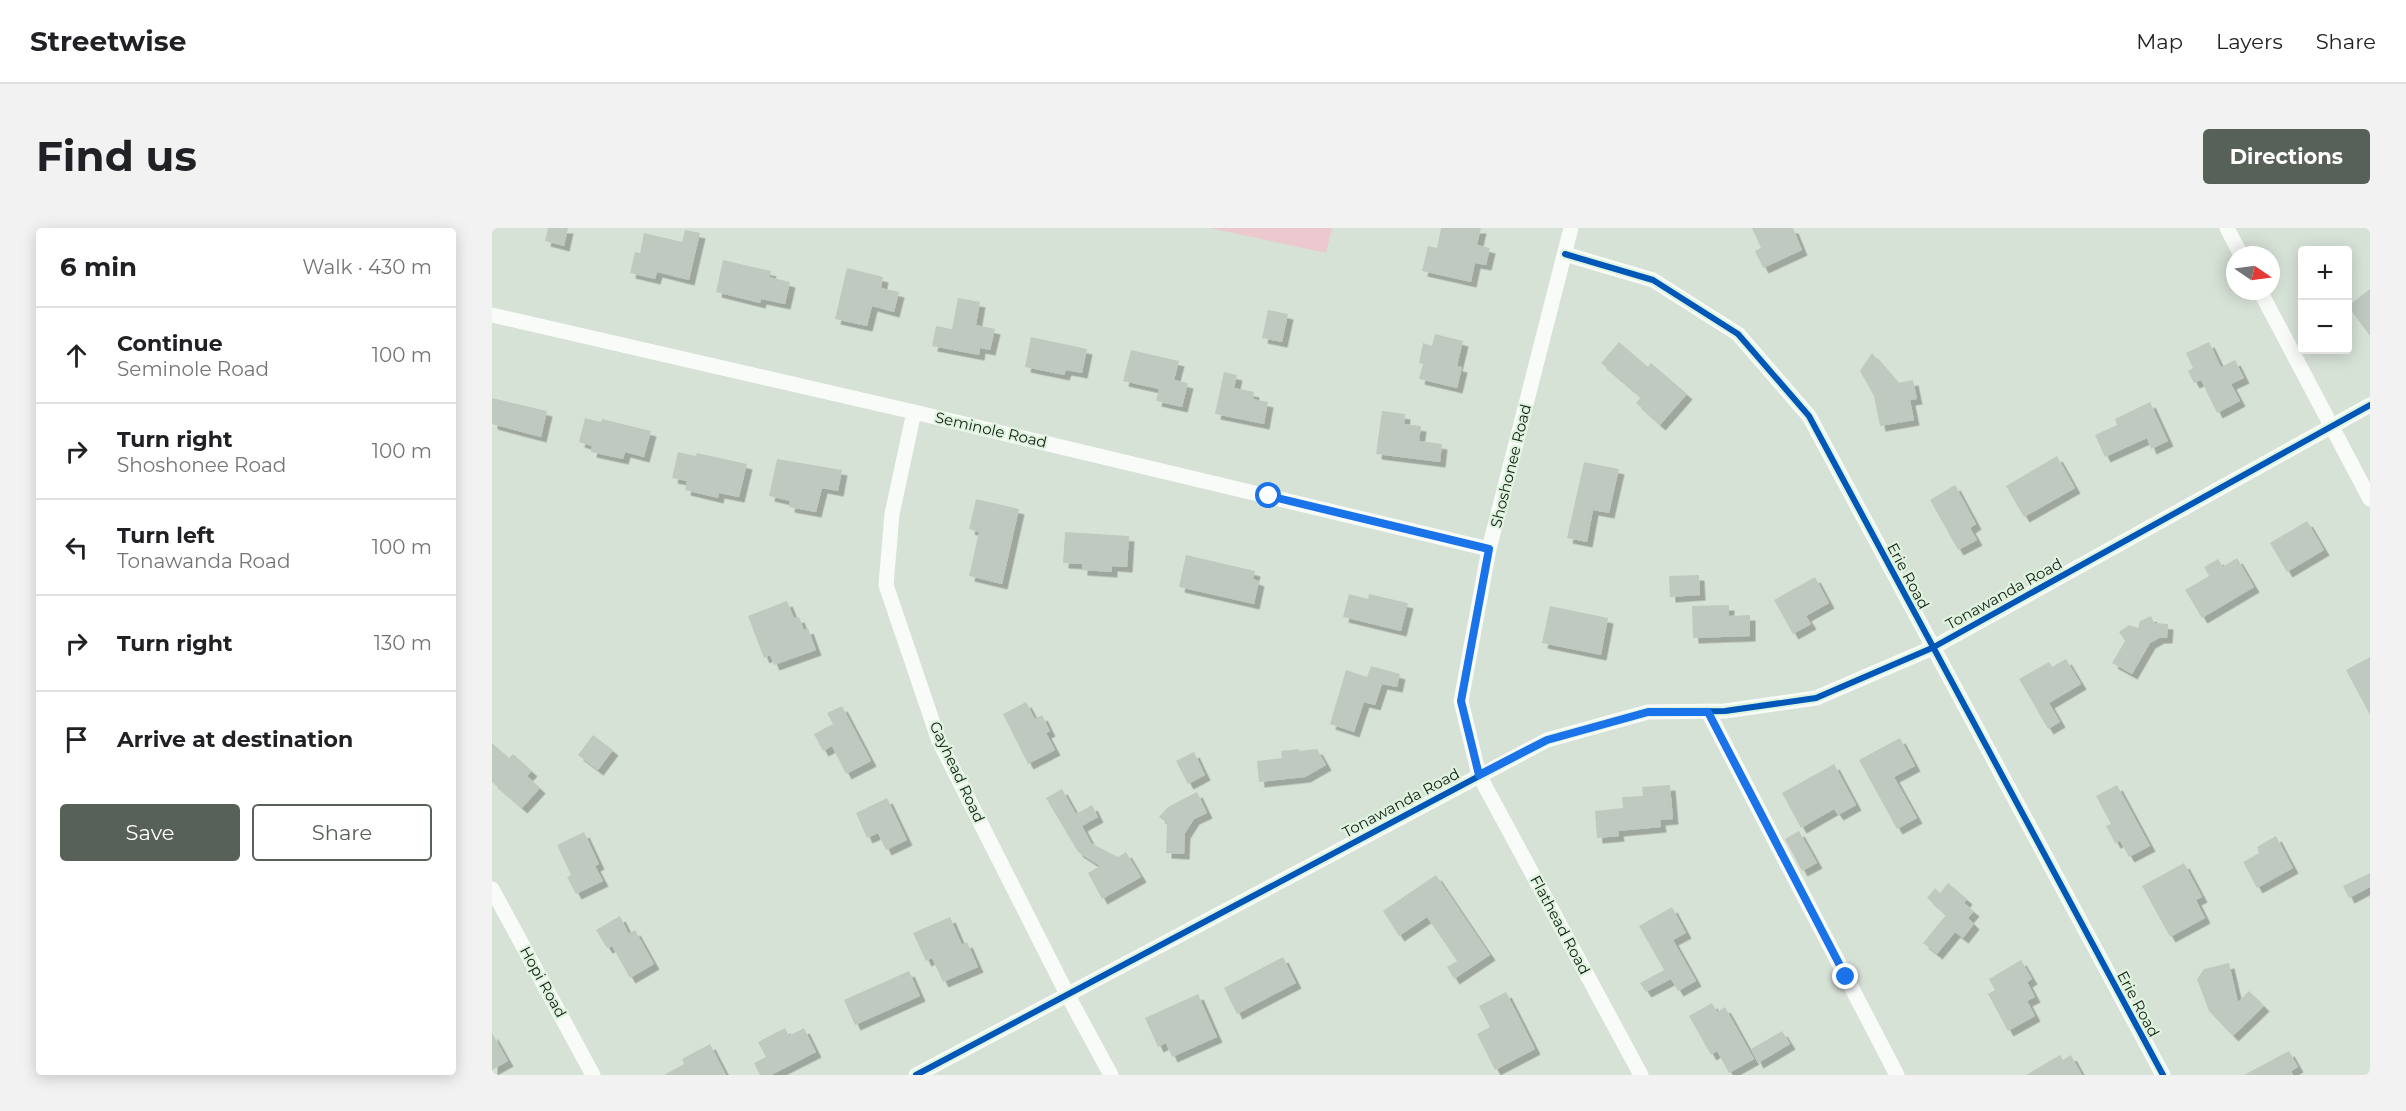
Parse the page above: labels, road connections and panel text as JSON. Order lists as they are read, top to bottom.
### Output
{
  "streets": {
    "street": [
      "Seminole Road",
      "Shoshonee Road",
      "Erie Road",
      "Tonawanda Road",
      "Gayhead Road",
      "Flathead Road",
      "Hopi Road"
    ]
  },
  "crossings": [
    ["Seminole Road", "Shoshonee Road"],
    ["Seminole Road", "Gayhead Road"],
    ["Shoshonee Road", "Erie Road"],
    ["Shoshonee Road", "Tonawanda Road"],
    ["Shoshonee Road", "Flathead Road"],
    ["Erie Road", "Tonawanda Road"],
    ["Tonawanda Road", "Gayhead Road"],
    ["Tonawanda Road", "Flathead Road"]
  ],
  "north": "right",
  "page": {
    "header": "Streetwise",
    "nav": ["Map", "Layers", "Share"],
    "buttons": [
      "Directions",
      ["Save", "Share"]
    ],
    "title": "Find us",
    "heading": ["6 min", "Walk · 430 m"],
    "map_buttons": ["+", "−"],
    "list": [
      ["Continue", "Seminole Road", "100 m"],
      ["Turn right", "Shoshonee Road", "100 m"],
      ["Turn left", "Tonawanda Road", "100 m"],
      ["Turn right", "130 m"],
      "Arrive at destination"
    ]
  }
}
